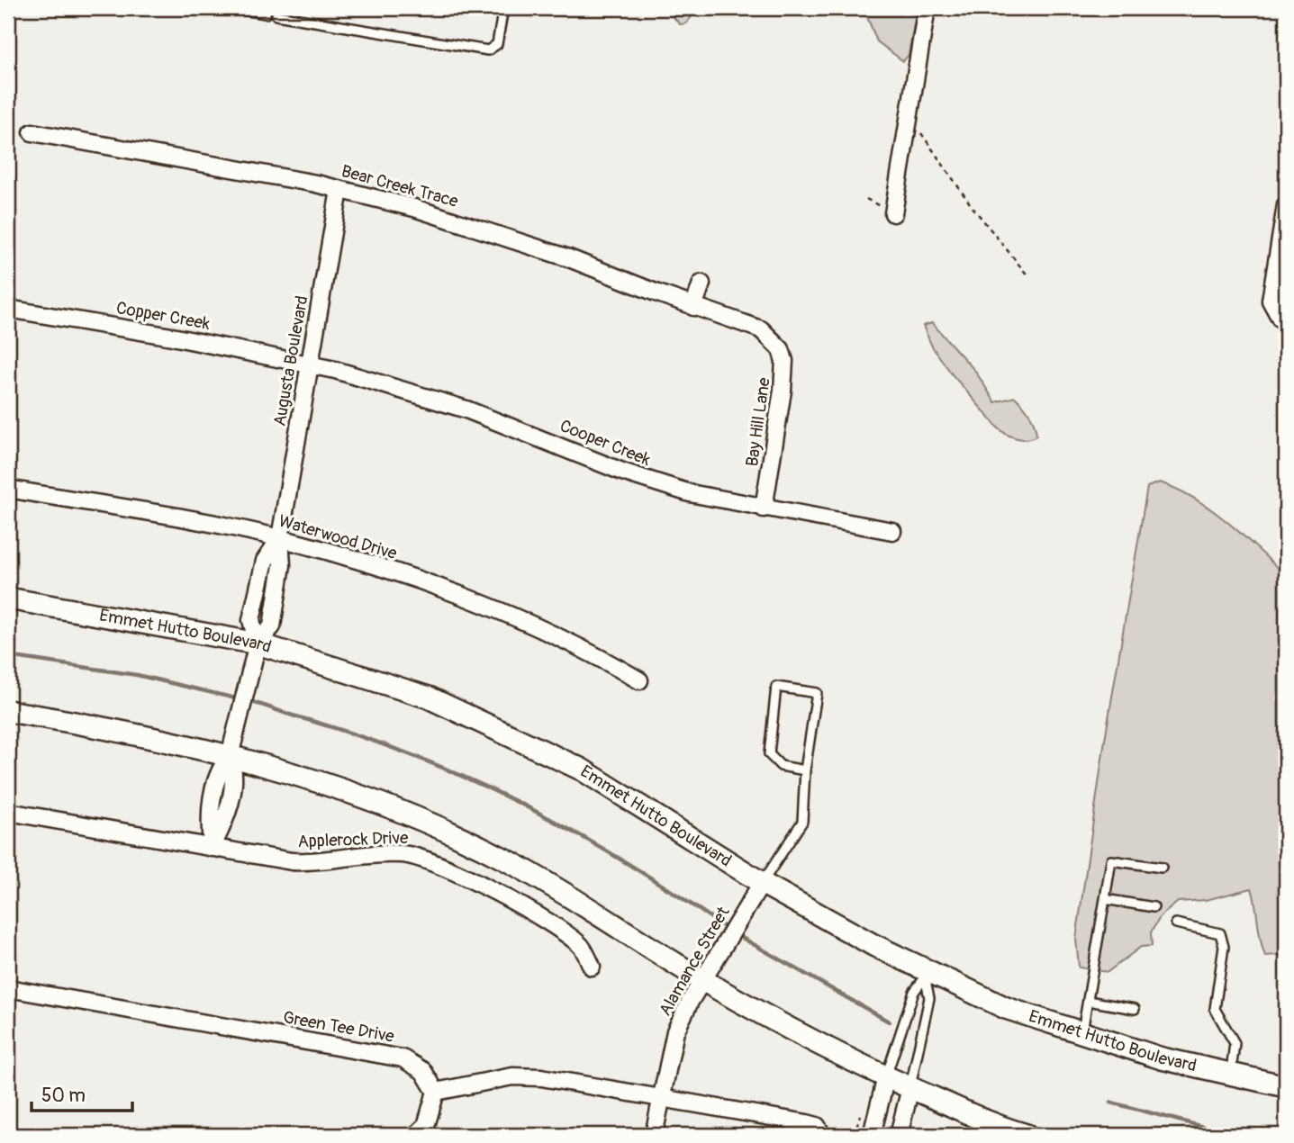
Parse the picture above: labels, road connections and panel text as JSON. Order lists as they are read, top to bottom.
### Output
{
  "streets": {
    "street": [
      "Bear Creek Trace",
      "Copper Creek",
      "Augusta Boulevard",
      "Bay Hill Lane",
      "Cooper Creek",
      "Waterwood Drive",
      "Emmet Hutto Boulevard",
      "Applerock Drive",
      "Alamance Street",
      "Green Tee Drive"
    ]
  },
  "crossings": [
    ["Bear Creek Trace", "Augusta Boulevard"],
    ["Bear Creek Trace", "Bay Hill Lane"],
    ["Copper Creek", "Augusta Boulevard"],
    ["Copper Creek", "Cooper Creek"],
    ["Augusta Boulevard", "Cooper Creek"],
    ["Augusta Boulevard", "Waterwood Drive"],
    ["Augusta Boulevard", "Emmet Hutto Boulevard"],
    ["Augusta Boulevard", "Applerock Drive"],
    ["Bay Hill Lane", "Cooper Creek"],
    ["Emmet Hutto Boulevard", "Alamance Street"]
  ],
  "scale_bar": "50 m"
}
